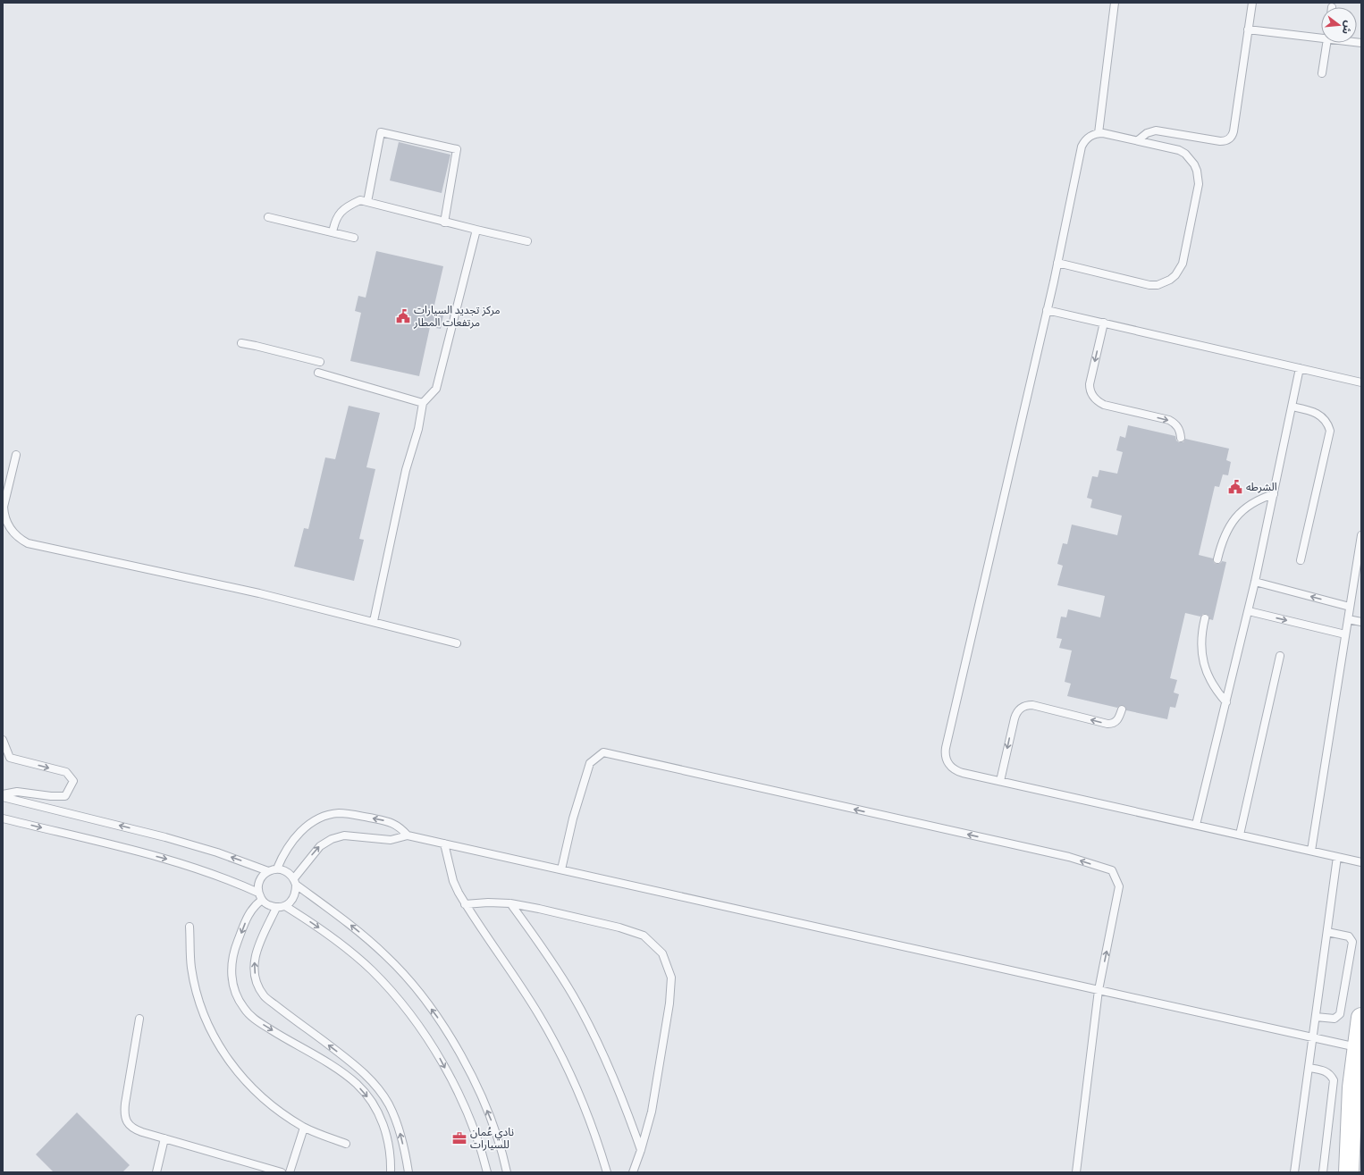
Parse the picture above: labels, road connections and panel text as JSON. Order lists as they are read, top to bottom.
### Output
{
  "places": {
    "public building": ["مركز تجديد السيارات مرتفعات المطار", "الشرطه"],
    "office": ["نادي عُمان للسيارات"]
  },
  "north": "right"
}
